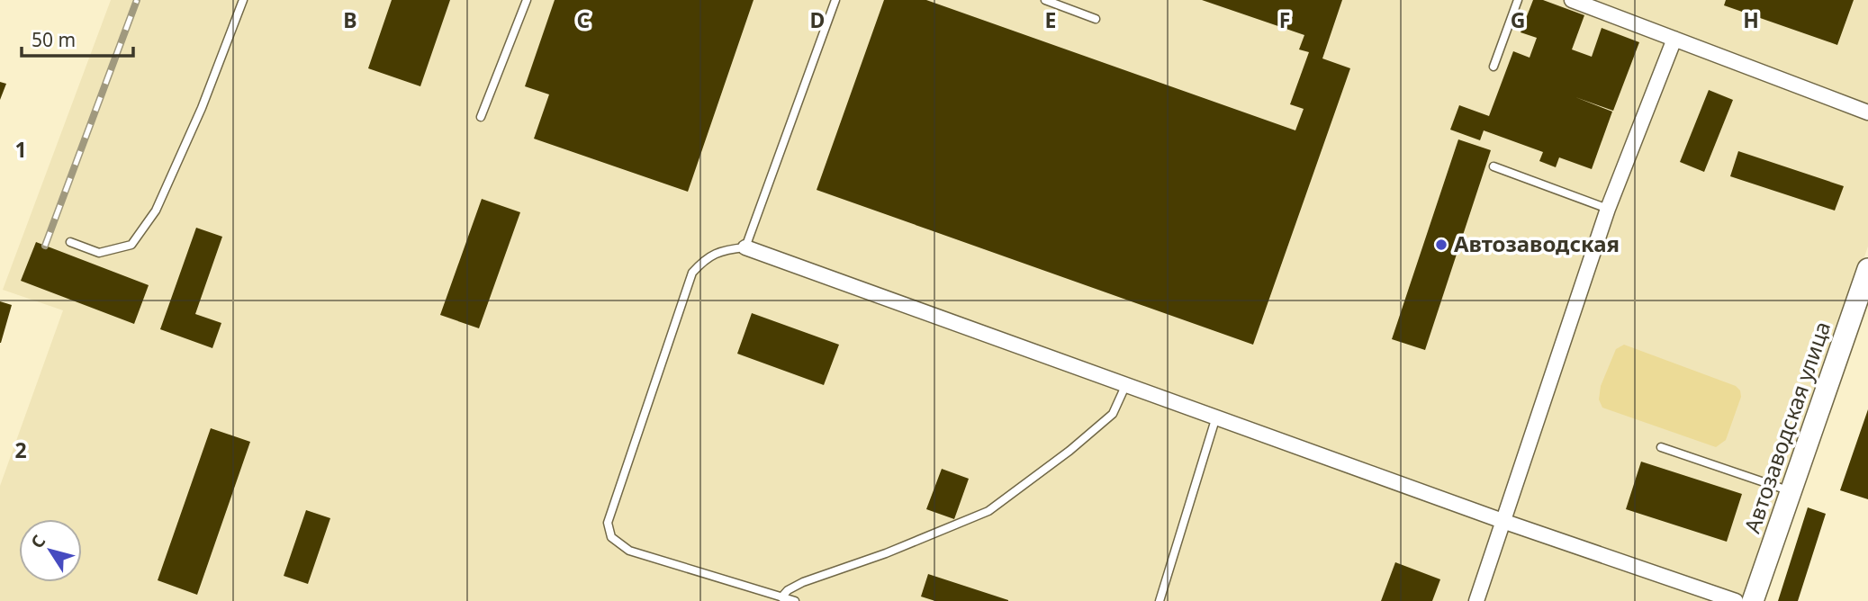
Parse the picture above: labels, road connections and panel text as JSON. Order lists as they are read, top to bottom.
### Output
{
  "streets": {
    "street": ["Автозаводская улица"]
  },
  "places": ["Автозаводская"],
  "scale_bar": "50 m",
  "north": "top left",
  "grid": {
    "columns": [
      "B",
      "C",
      "D",
      "E",
      "F",
      "G",
      "H"
    ],
    "rows": ["1", "2"]
  }
}
